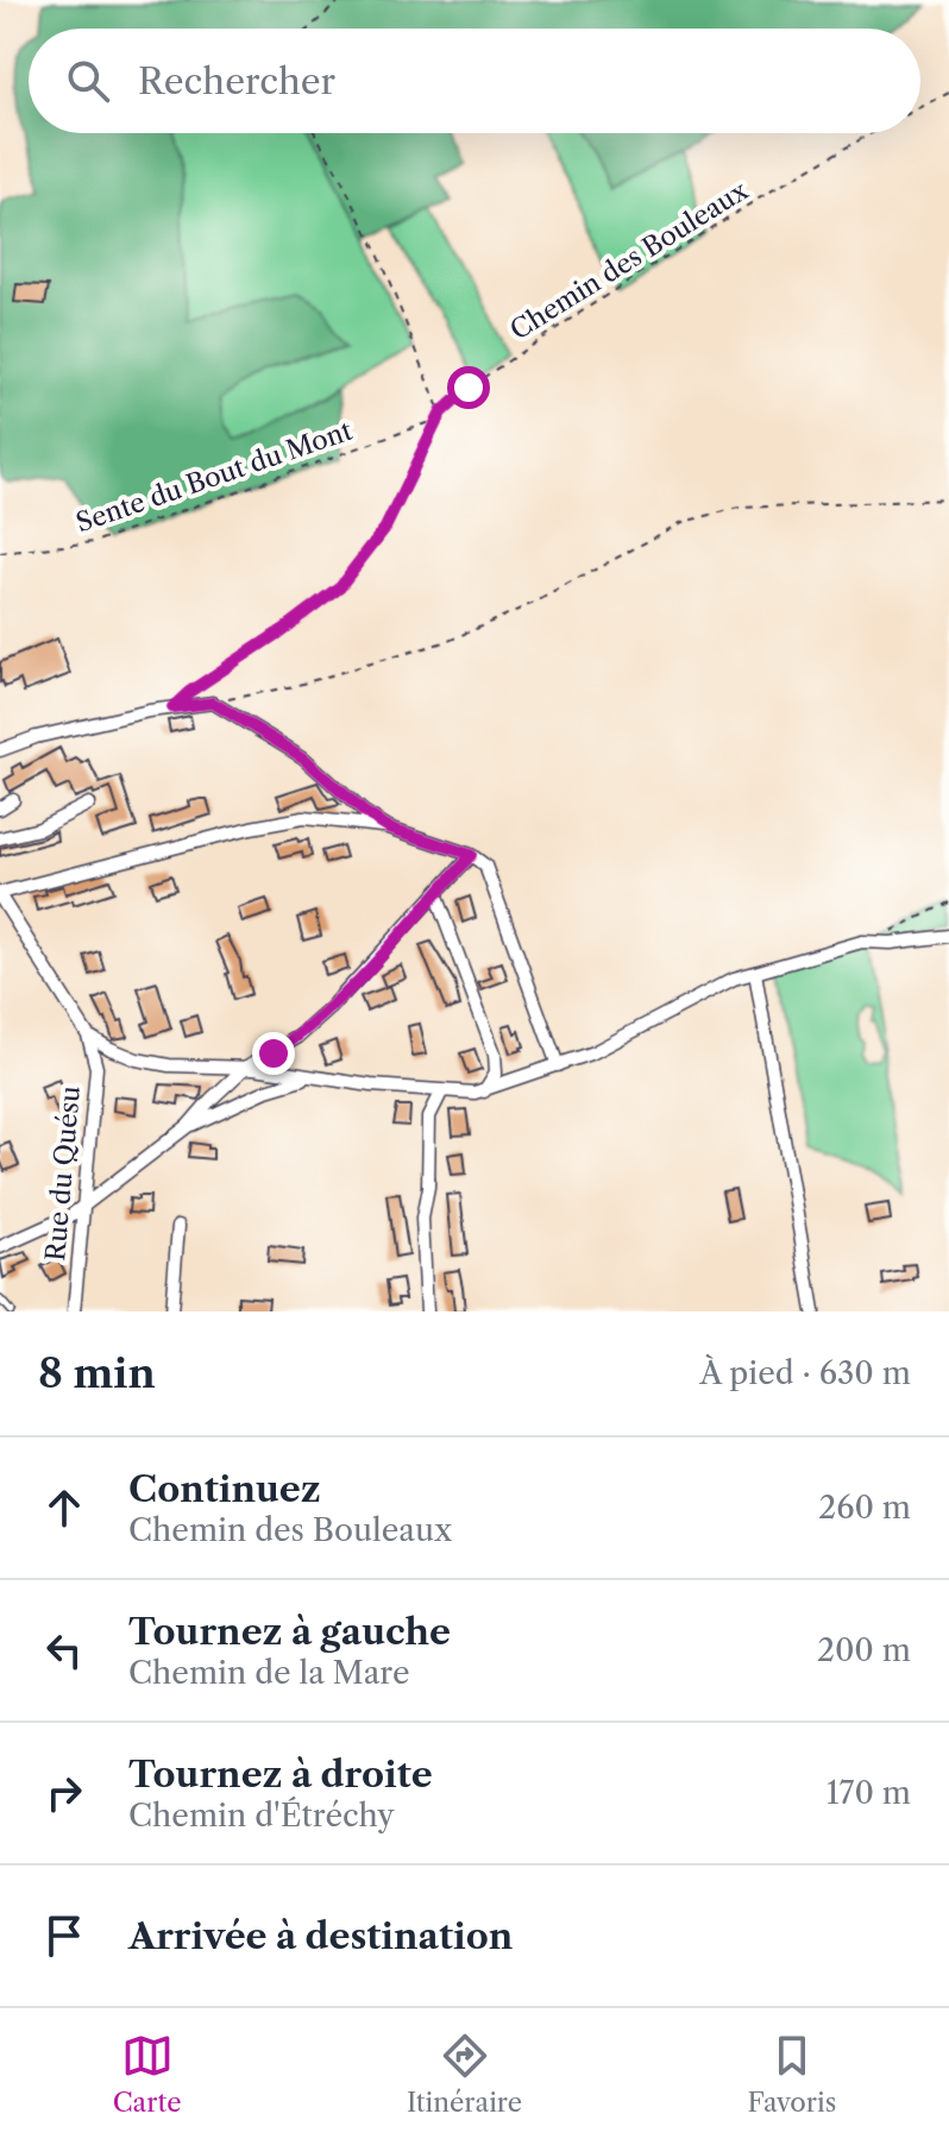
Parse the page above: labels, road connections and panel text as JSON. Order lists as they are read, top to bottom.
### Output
{
  "streets": {
    "street": ["Rue du Quésu"],
    "path": ["Chemin des Bouleaux", "Sente du Bout du Mont"]
  },
  "crossings": [
    ["Chemin des Bouleaux", "Sente du Bout du Mont"]
  ],
  "page": {
    "search": "Rechercher",
    "heading": ["8 min", "À pied · 630 m"],
    "list": [
      ["Continuez", "Chemin des Bouleaux", "260 m"],
      ["Tournez à gauche", "Chemin de la Mare", "200 m"],
      ["Tournez à droite", "Chemin d'Étréchy", "170 m"],
      "Arrivée à destination"
    ],
    "nav": ["Carte", "Itinéraire", "Favoris"]
  }
}
